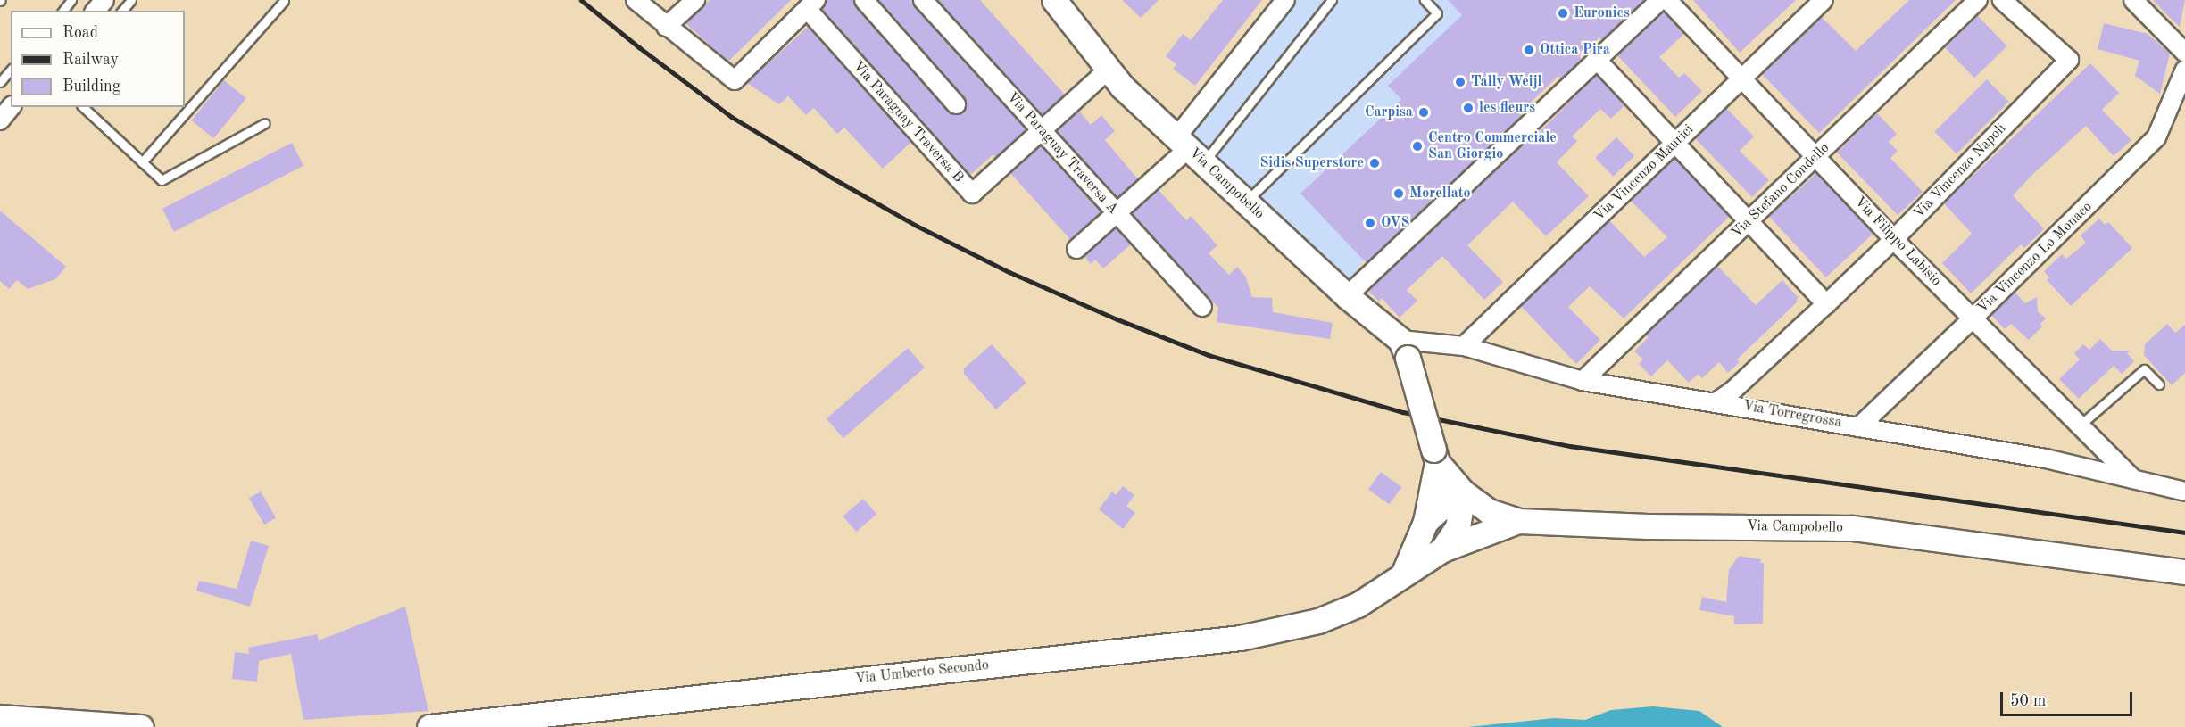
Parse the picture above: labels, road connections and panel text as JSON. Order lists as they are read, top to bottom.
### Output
{
  "streets": {
    "main road": ["Via Campobello", "Via Umberto Secondo"],
    "street": [
      "Via Paraguay Traversa B",
      "Via Paraguay Traversa A",
      "Via Vincenzo Napoli",
      "Via Vincenzo Maurici",
      "Via Stefano Condello",
      "Via Filippo Labisio",
      "Via Vincenzo Lo Monaco",
      "Via Torregrossa"
    ]
  },
  "crossings": [
    ["Via Paraguay Traversa B", "Via Paraguay Traversa A"],
    ["Via Paraguay Traversa B", "Via Campobello"],
    ["Via Vincenzo Napoli", "Via Filippo Labisio"],
    ["Via Vincenzo Napoli", "Via Torregrossa"],
    ["Via Vincenzo Maurici", "Via Filippo Labisio"],
    ["Via Vincenzo Maurici", "Via Torregrossa"],
    ["Via Campobello", "Via Torregrossa"],
    ["Via Stefano Condello", "Via Filippo Labisio"],
    ["Via Stefano Condello", "Via Torregrossa"],
    ["Via Filippo Labisio", "Via Vincenzo Lo Monaco"],
    ["Via Filippo Labisio", "Via Torregrossa"],
    ["Via Vincenzo Lo Monaco", "Via Torregrossa"]
  ],
  "places": [
    "Euronics",
    "Ottica Pira",
    "Tally Weijl",
    "les fleurs",
    "Carpisa",
    "Centro Commerciale San Giorgio",
    "Sidis Superstore",
    "Morellato",
    "OVS"
  ],
  "legend": ["Road", "Railway", "Building"],
  "scale_bar": "50 m"
}
